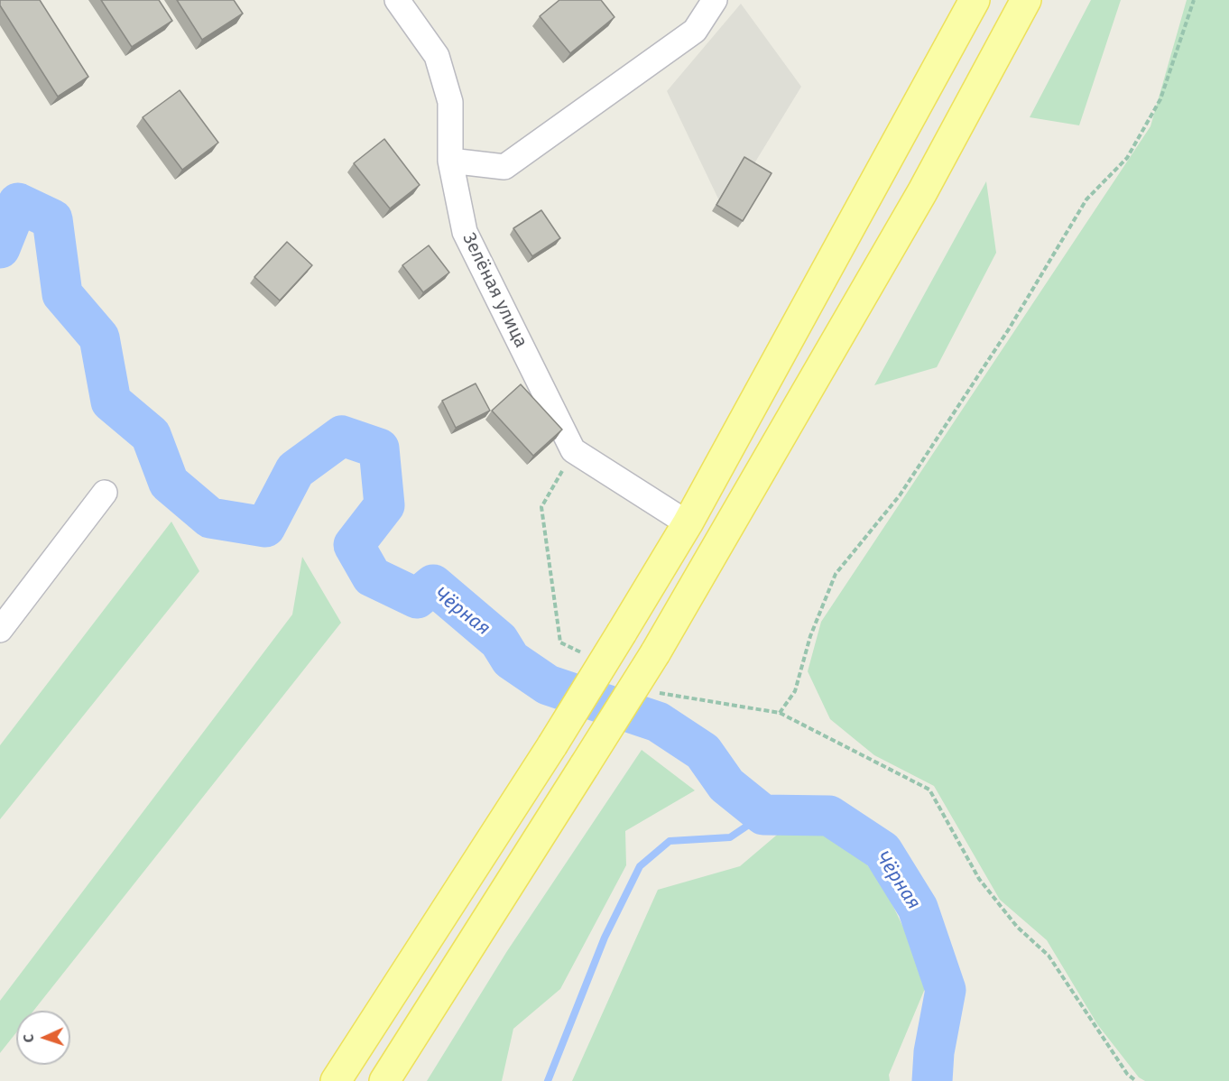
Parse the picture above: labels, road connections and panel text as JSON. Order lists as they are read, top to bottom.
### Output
{
  "streets": {
    "street": ["Зелёная улица"]
  },
  "water": ["Чёрная"],
  "north": "left"
}
